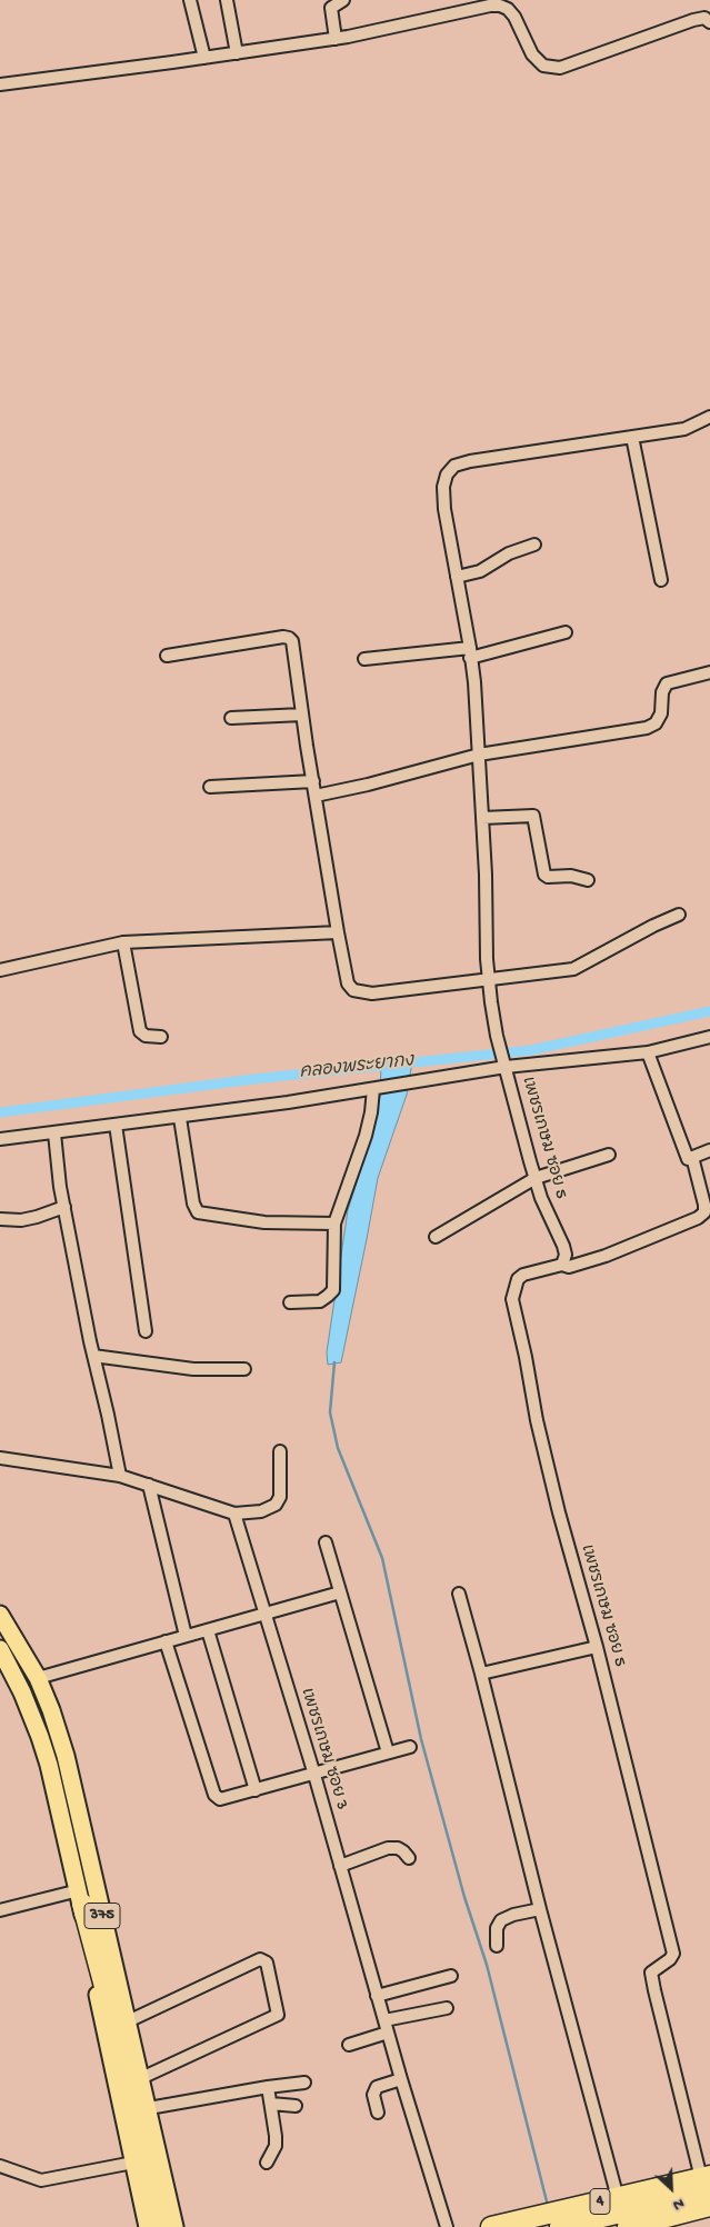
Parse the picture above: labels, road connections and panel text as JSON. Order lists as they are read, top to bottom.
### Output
{
  "streets": {
    "highway": ["4"],
    "main road": ["375"],
    "street": ["เพชรเกษม ซอย 5", "เพชรเกษม ซอย 3"]
  },
  "crossings": [
    ["เพชรเกษม ซอย 5", "4"]
  ],
  "water": ["คลองพระยากง"],
  "north": "bottom right"
}
